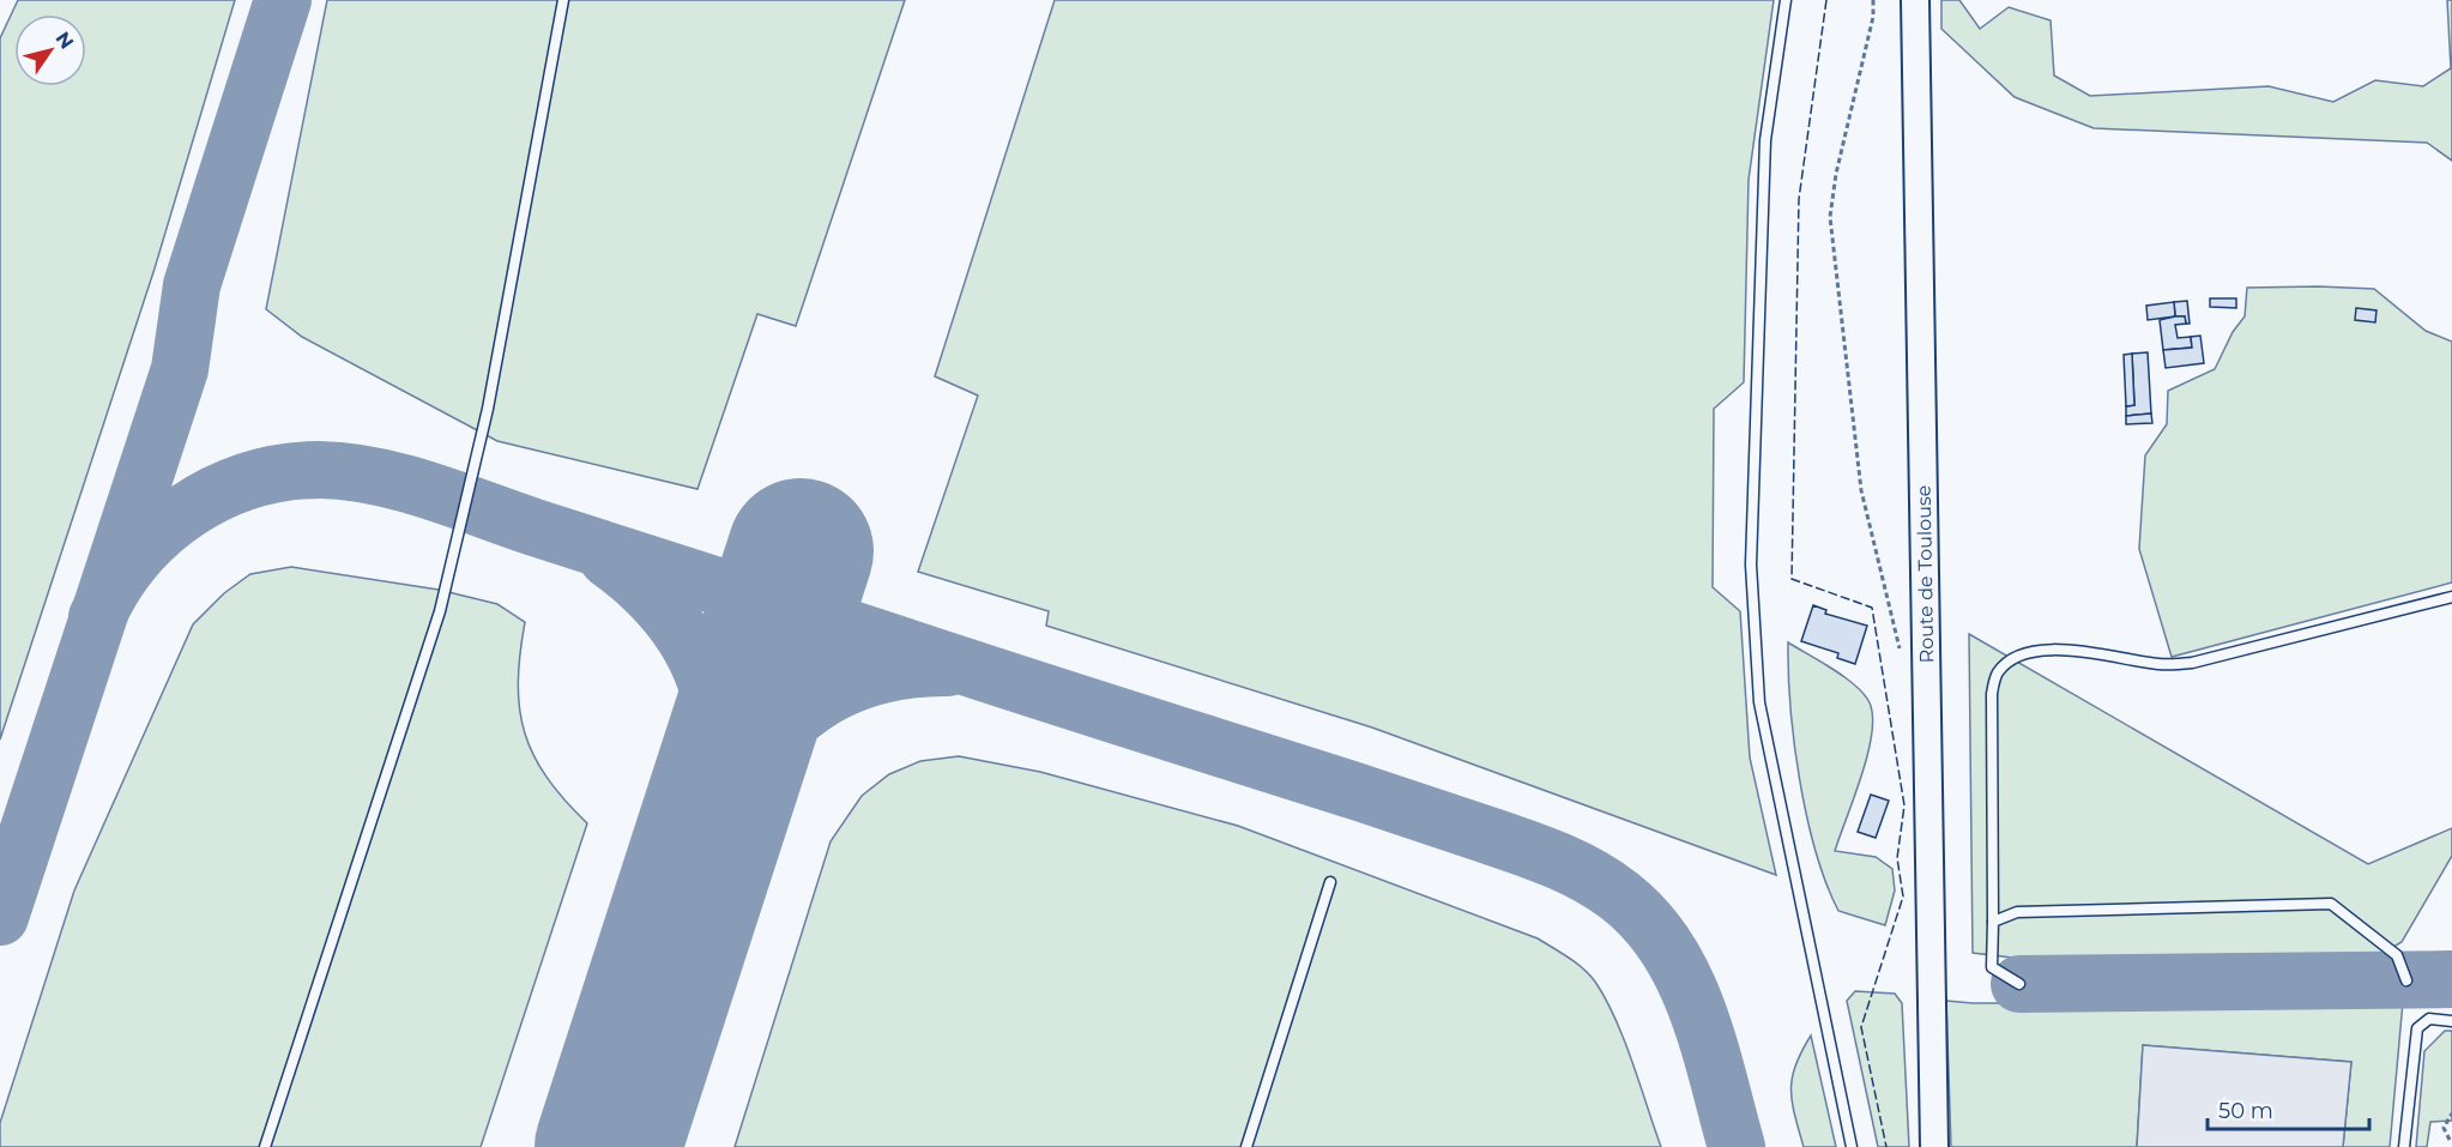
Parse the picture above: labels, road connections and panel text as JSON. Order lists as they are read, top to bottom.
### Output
{
  "streets": {
    "main road": ["Route de Toulouse"]
  },
  "scale_bar": "50 m",
  "north": "top right"
}
